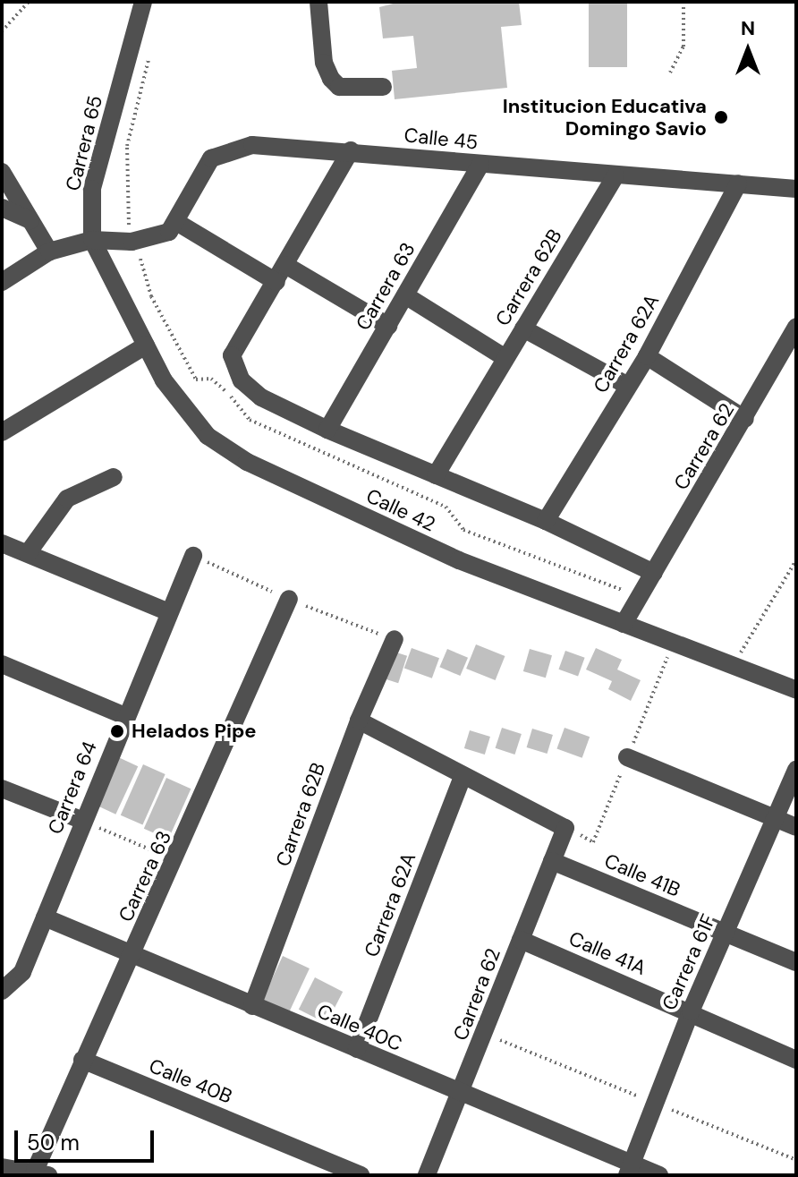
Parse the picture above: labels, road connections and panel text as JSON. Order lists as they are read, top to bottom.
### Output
{
  "streets": {
    "street": [
      "Calle 45",
      "Carrera 65",
      "Carrera 62B",
      "Carrera 63",
      "Carrera 62A",
      "Carrera 62",
      "Calle 42",
      "Carrera 64",
      "Calle 41B",
      "Calle 41A",
      "Carrera 61F",
      "Calle 40C",
      "Calle 40B"
    ]
  },
  "crossings": [
    ["Calle 45", "Carrera 62B"],
    ["Calle 45", "Carrera 63"],
    ["Calle 45", "Carrera 62A"],
    ["Carrera 65", "Calle 42"],
    ["Carrera 62B", "Calle 40C"],
    ["Carrera 63", "Calle 40C"],
    ["Carrera 63", "Calle 40B"],
    ["Carrera 62A", "Carrera 62"],
    ["Carrera 62A", "Calle 40C"],
    ["Carrera 62", "Calle 42"],
    ["Carrera 62", "Calle 41B"],
    ["Carrera 62", "Calle 41A"],
    ["Carrera 62", "Calle 40C"],
    ["Carrera 64", "Calle 40C"],
    ["Calle 41B", "Carrera 61F"],
    ["Calle 41A", "Carrera 61F"],
    ["Carrera 61F", "Calle 40C"]
  ],
  "places": ["Institucion Educativa Domingo Savio", "Helados Pipe"],
  "scale_bar": "50 m",
  "north": "top"
}
